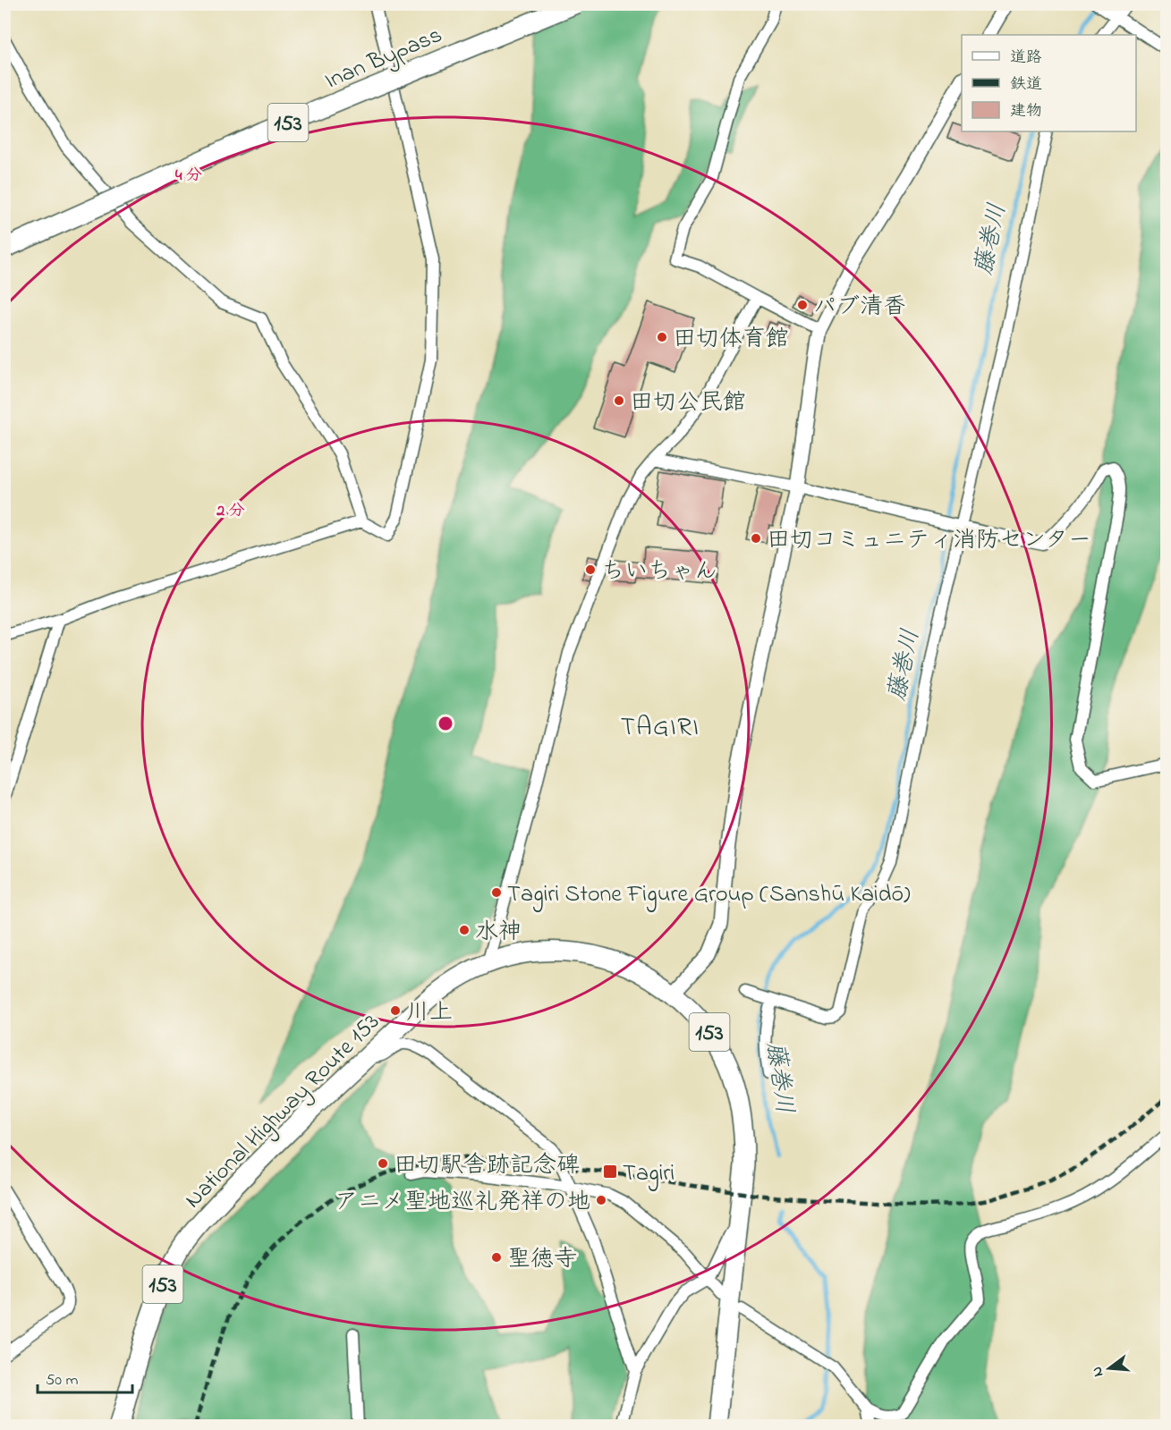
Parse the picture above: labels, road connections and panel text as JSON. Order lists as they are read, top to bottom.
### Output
{
  "streets": {
    "highway": ["Inan Bypass", "153", "National Highway Route 153"]
  },
  "districts": ["TAGIRI"],
  "water": ["藤巻川"],
  "places": {
    "other": [
      "パブ清香",
      "田切体育館",
      "田切公民館",
      "田切コミュニティ消防センター",
      "ちいちゃん",
      "Tagiri Stone Figure Group (Sanshū Kaidō)",
      "水神",
      "川上",
      "田切駅舎跡記念碑",
      "アニメ聖地巡礼発祥の地",
      "聖徳寺"
    ],
    "transit": ["Tagiri"]
  },
  "legend": ["道路", "鉄道", "建物"],
  "scale_bar": "50 m",
  "north": "left",
  "rings": ["4 分", "2 分"]
}
